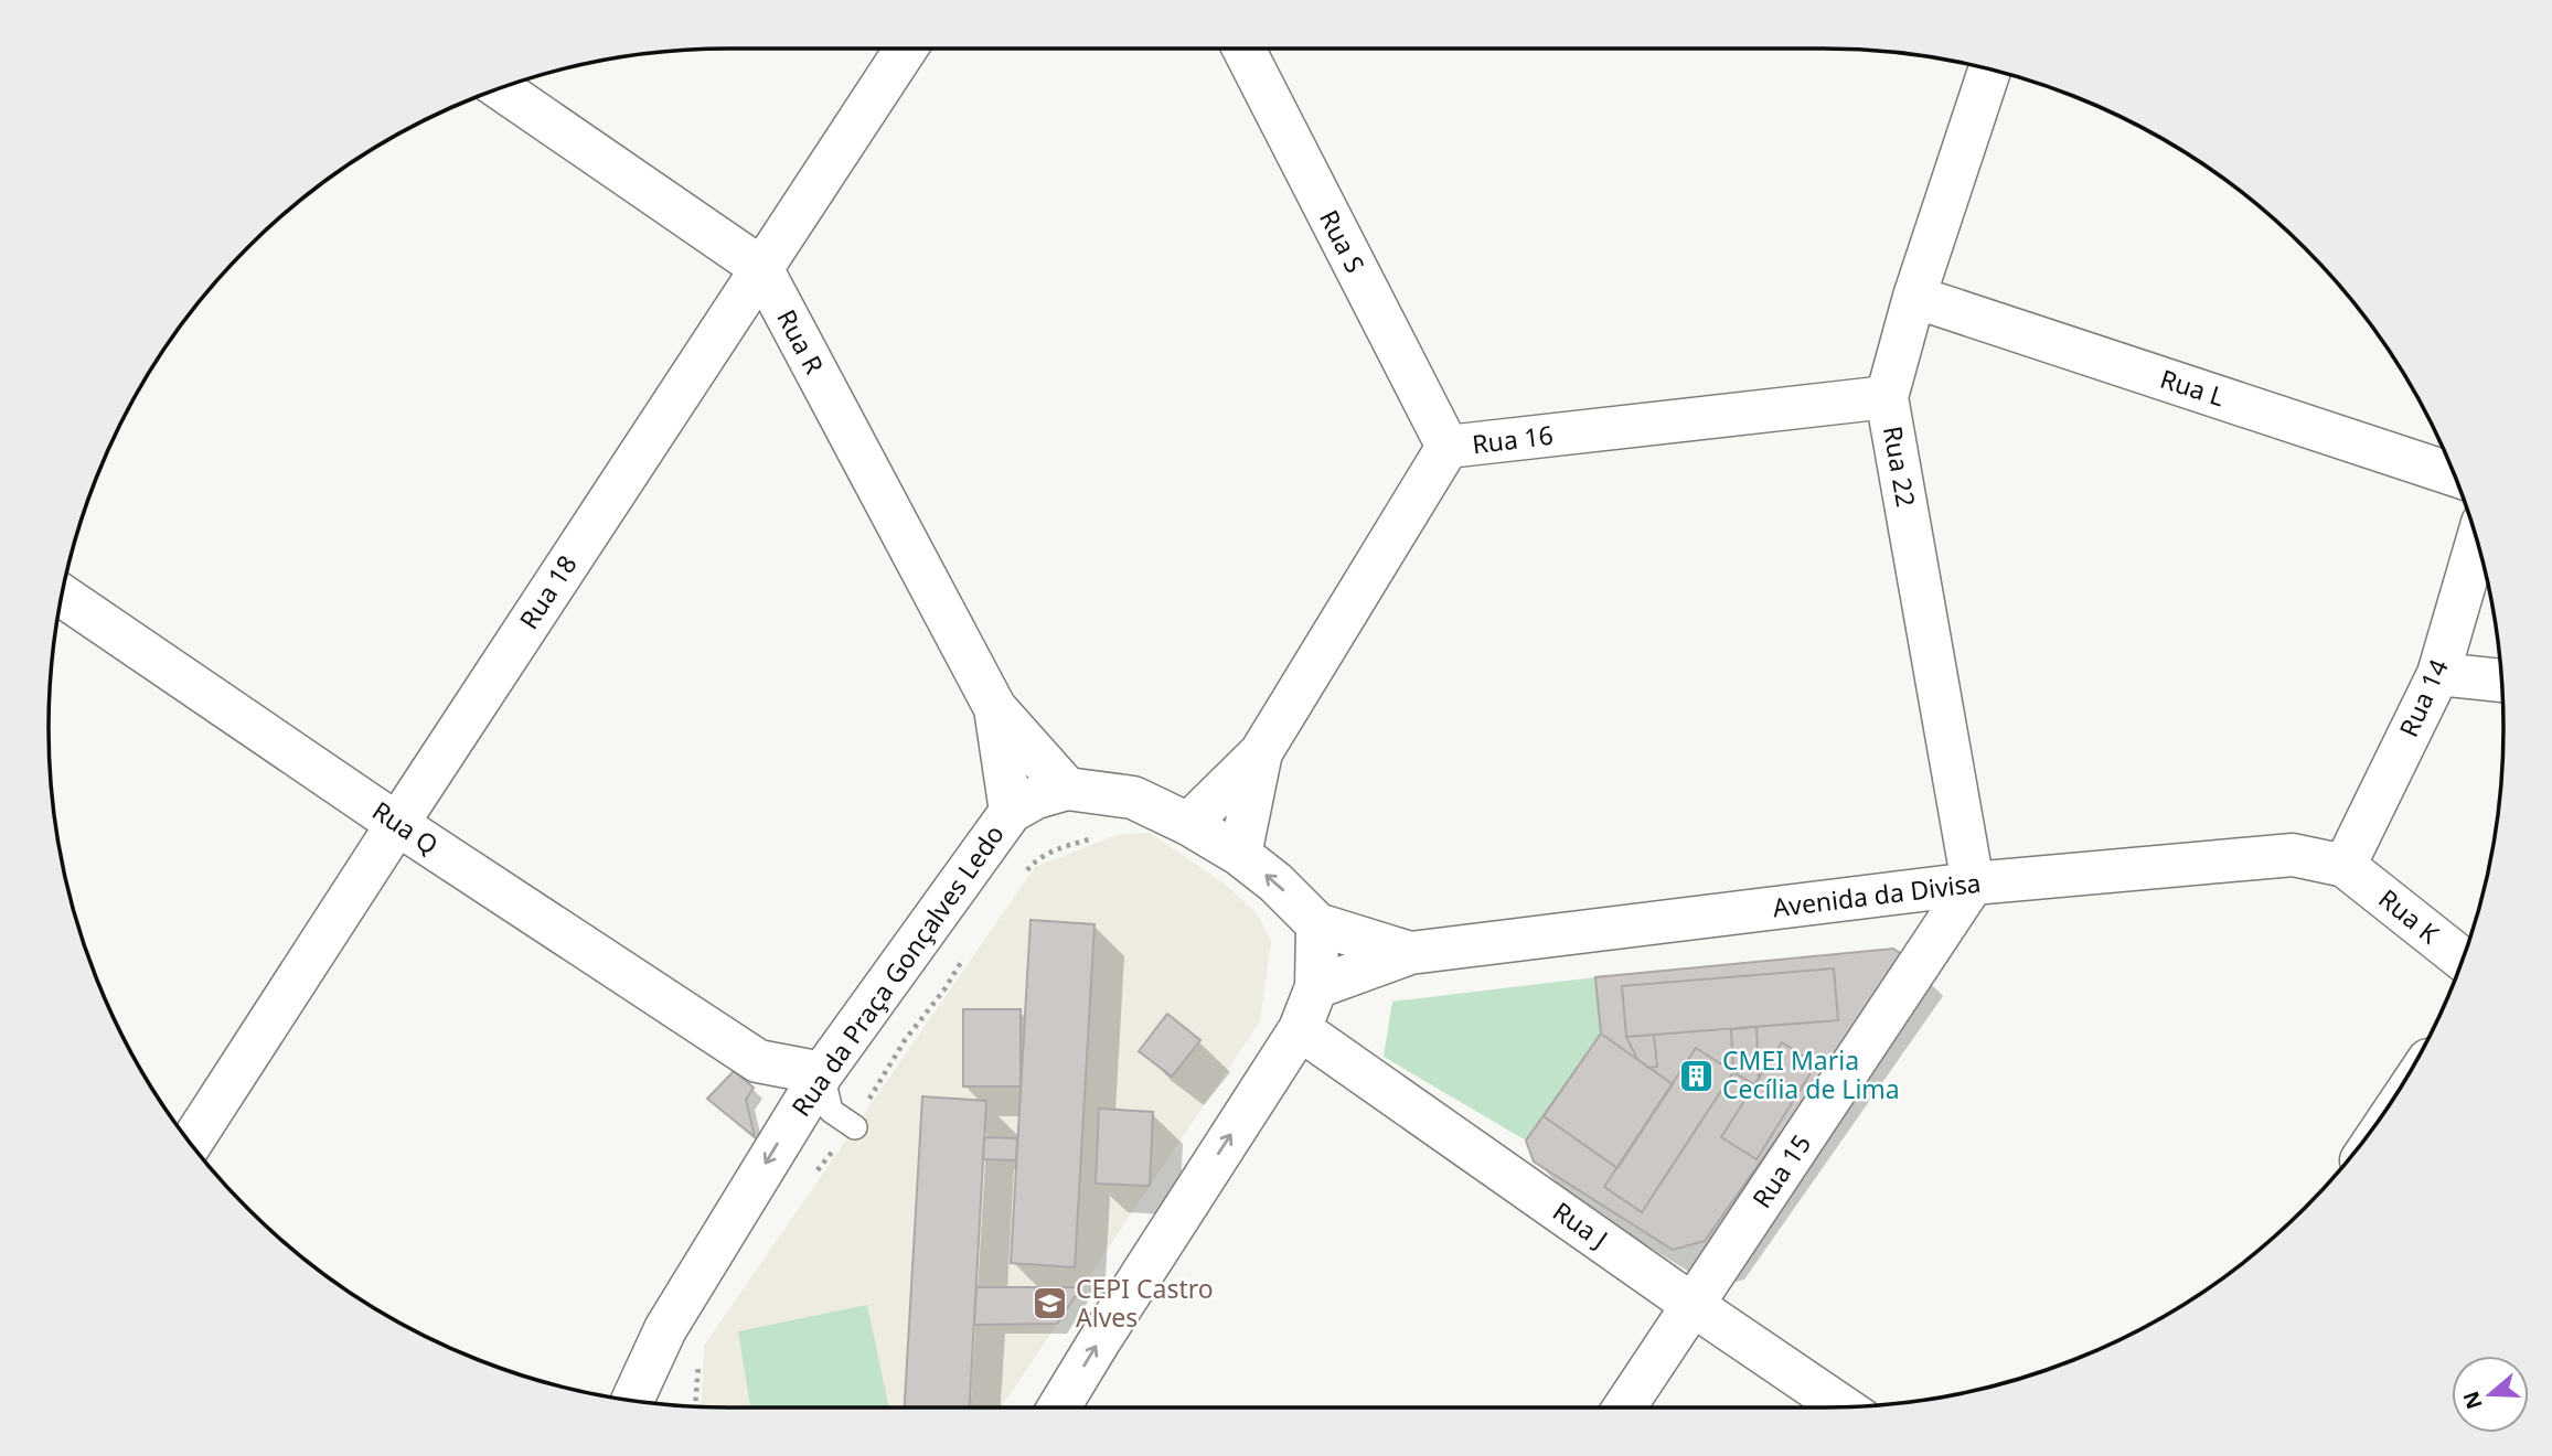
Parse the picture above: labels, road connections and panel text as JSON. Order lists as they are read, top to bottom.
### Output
{
  "streets": {
    "street": [
      "Rua S",
      "Rua R",
      "Rua L",
      "Rua 16",
      "Rua 22",
      "Rua 18",
      "Rua 14",
      "Rua Q",
      "Avenida da Divisa",
      "Rua K",
      "Rua da Praça Gonçalves Ledo",
      "Rua 15",
      "Rua J"
    ]
  },
  "crossings": [
    ["Rua S", "Rua 16"],
    ["Rua R", "Rua 18"],
    ["Rua R", "Rua da Praça Gonçalves Ledo"],
    ["Rua L", "Rua 22"],
    ["Rua 16", "Rua 22"],
    ["Rua 16", "Rua da Praça Gonçalves Ledo"],
    ["Rua 22", "Avenida da Divisa"],
    ["Rua 22", "Rua 15"],
    ["Rua 18", "Rua Q"],
    ["Rua 14", "Avenida da Divisa"],
    ["Rua 14", "Rua K"],
    ["Rua Q", "Rua da Praça Gonçalves Ledo"],
    ["Avenida da Divisa", "Rua K"],
    ["Avenida da Divisa", "Rua da Praça Gonçalves Ledo"],
    ["Avenida da Divisa", "Rua 15"],
    ["Rua 15", "Rua J"]
  ],
  "places": {
    "building": ["CMEI Maria Cecília de Lima"],
    "school or university": ["CEPI Castro Alves"]
  },
  "north": "left"
}
